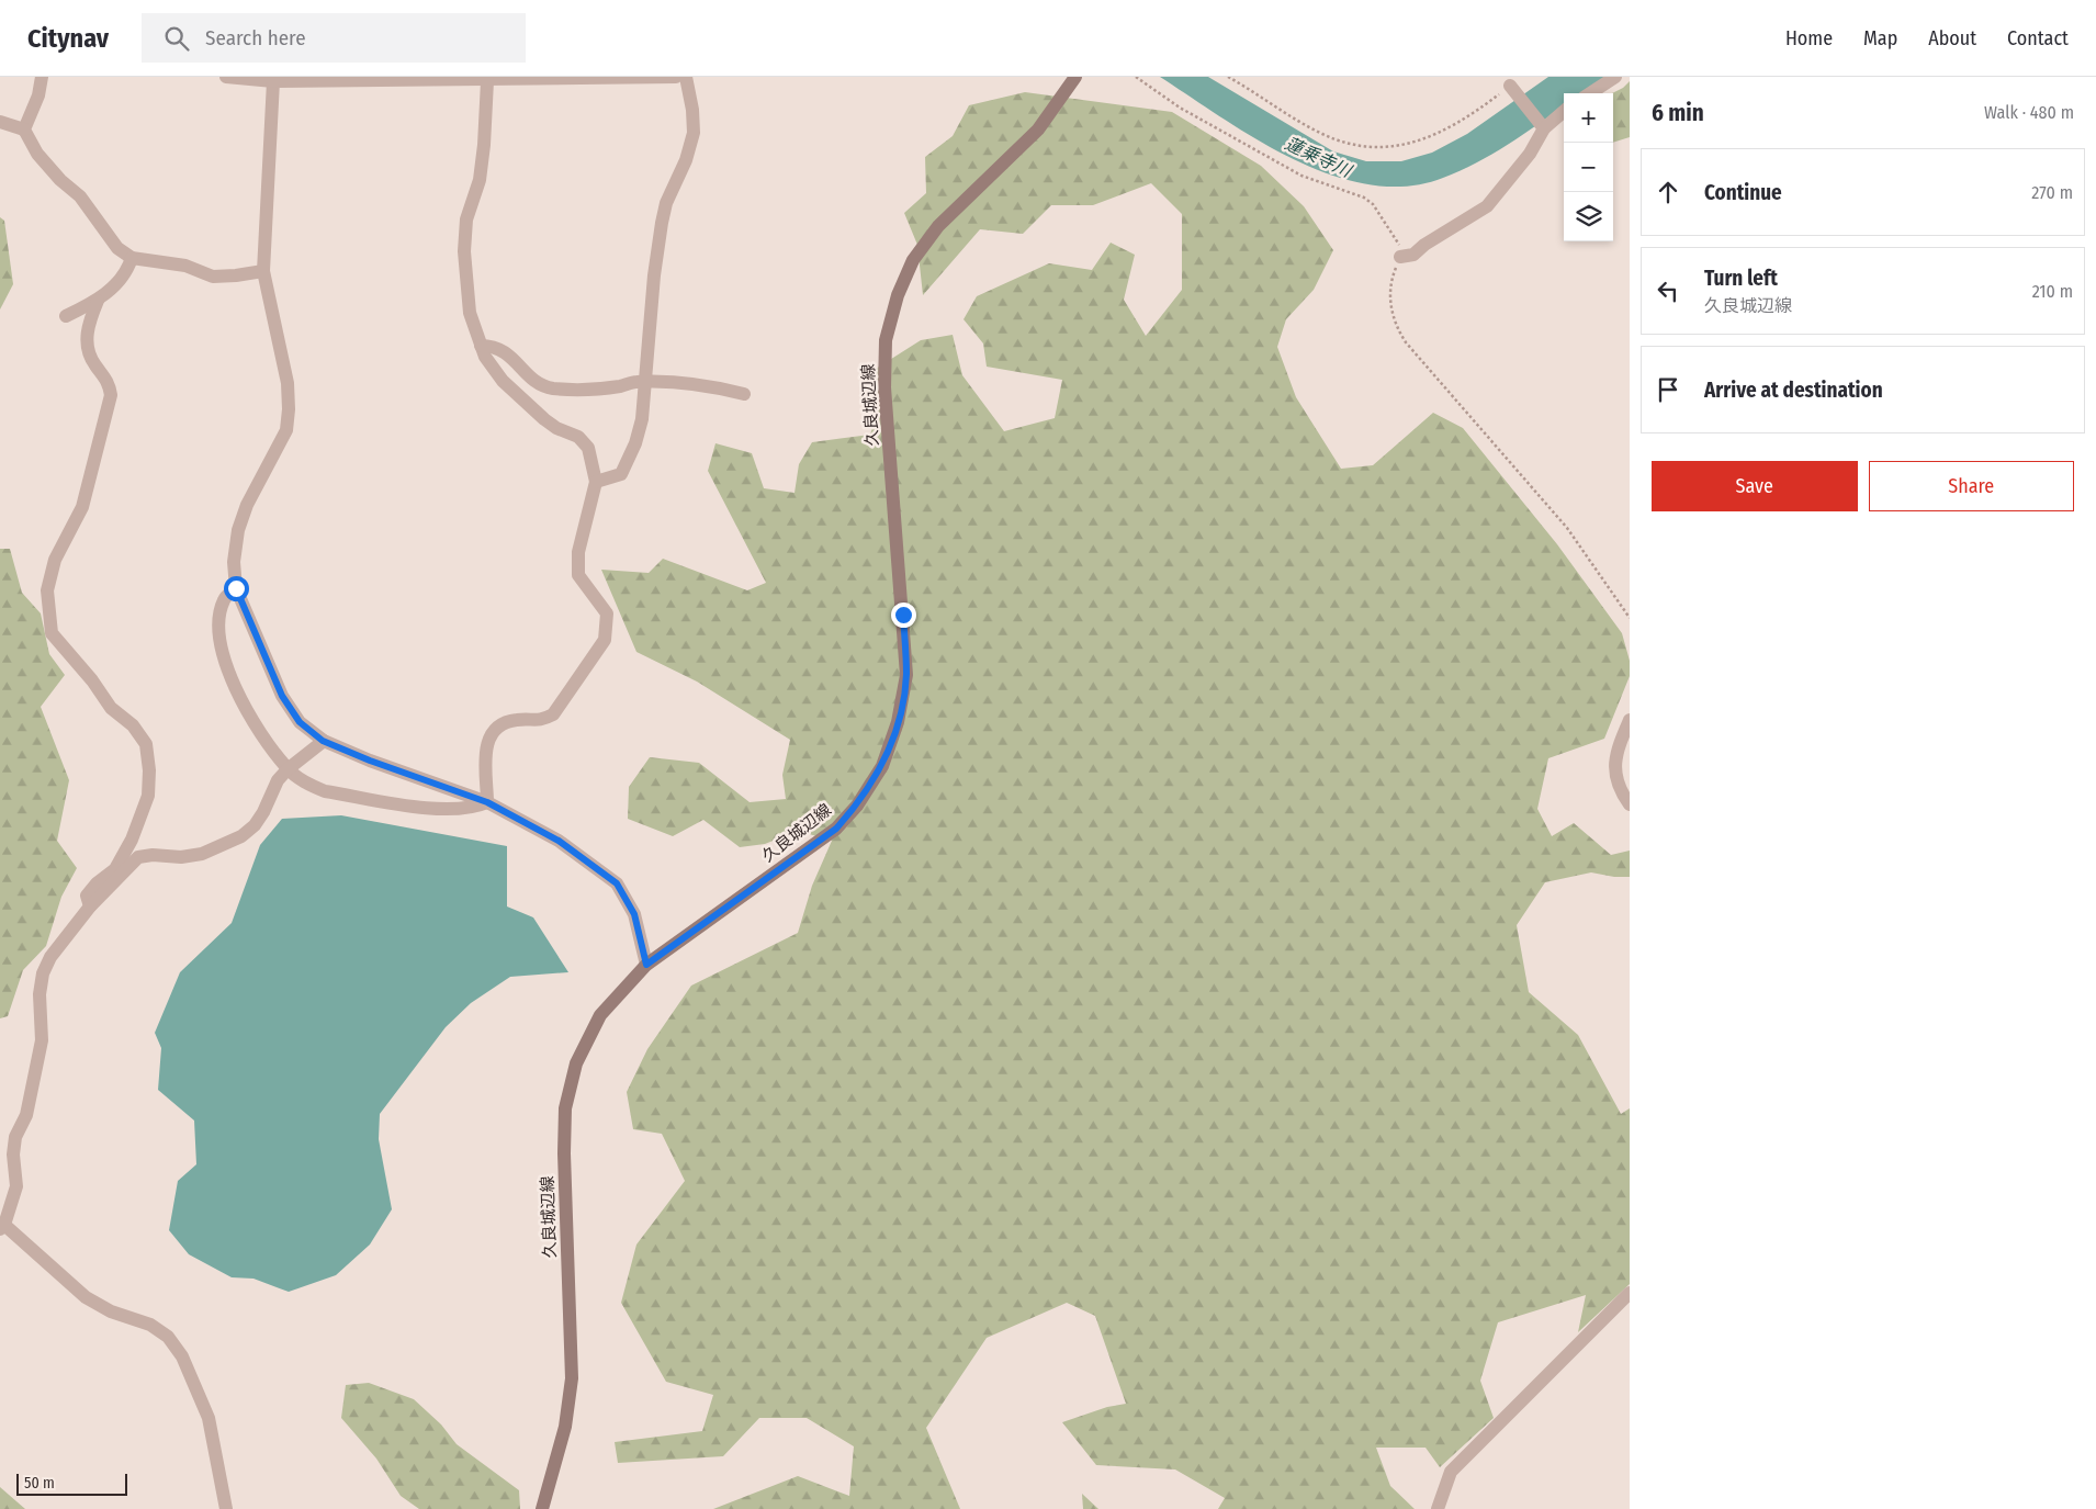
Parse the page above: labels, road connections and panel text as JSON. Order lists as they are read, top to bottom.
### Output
{
  "streets": {
    "main road": ["久良城辺線"]
  },
  "water": ["蓮乗寺川"],
  "scale_bar": "50 m",
  "page": {
    "header": "Citynav",
    "search": "Search here",
    "nav": [
      "Home",
      "Map",
      "About",
      "Contact"
    ],
    "heading": ["6 min", "Walk · 480 m"],
    "map_buttons": ["+", "−"],
    "list": [
      ["Continue", "270 m"],
      ["Turn left", "久良城辺線", "210 m"],
      "Arrive at destination"
    ],
    "buttons": ["Save", "Share"],
    "scale": "50 m"
  }
}
